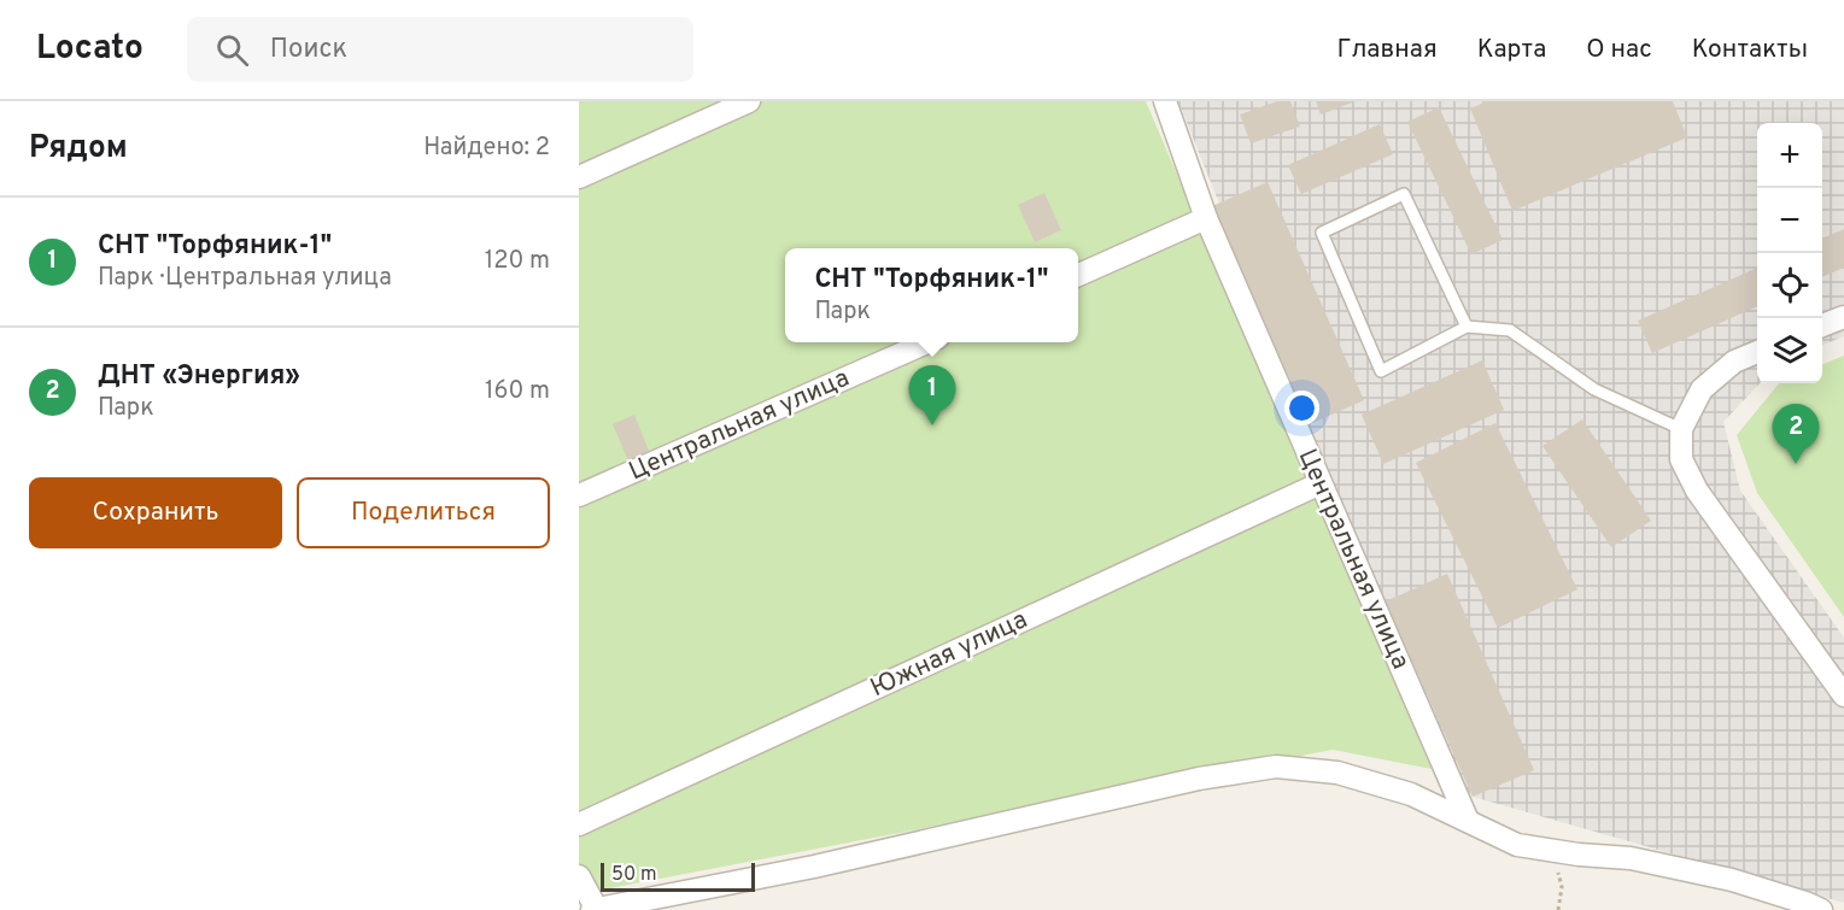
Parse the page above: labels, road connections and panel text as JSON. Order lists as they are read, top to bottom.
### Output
{
  "streets": {
    "street": ["Центральная улица", "Южная улица"]
  },
  "crossings": [
    ["Центральная улица", "Южная улица"]
  ],
  "scale_bar": "50 m",
  "page": {
    "header": "Locato",
    "search": "Поиск",
    "nav": [
      "Главная",
      "Карта",
      "О нас",
      "Контакты"
    ],
    "heading": ["Рядом", "Найдено: 2"],
    "map_buttons": ["+", "−"],
    "list": [
      {
        "mark": "1",
        "name": "СНТ \"Торфяник-1\"",
        "note": "Парк · Центральная улица",
        "value": "120 m"
      },
      {
        "mark": "2",
        "name": "ДНТ «Энергия»",
        "note": "Парк",
        "value": "160 m"
      }
    ],
    "popup": ["СНТ \"Торфяник-1\"", "Парк"],
    "pins": ["1", "2"],
    "buttons": ["Сохранить", "Поделиться"],
    "scale": "50 m"
  }
}
